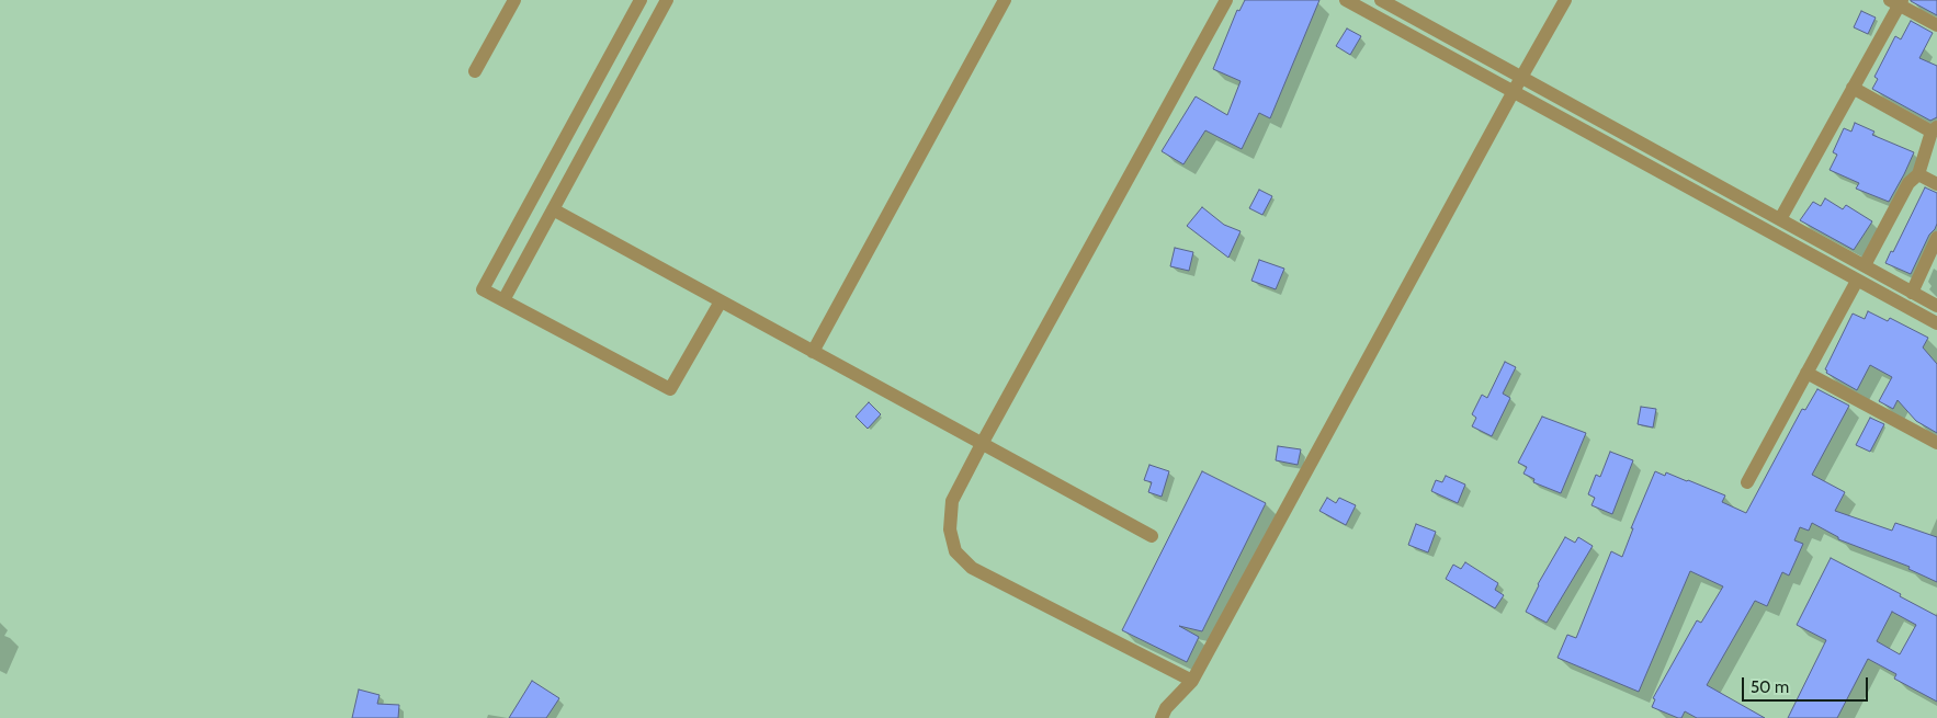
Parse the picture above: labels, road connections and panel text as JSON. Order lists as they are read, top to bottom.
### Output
{
  "scale_bar": "50 m"
}
